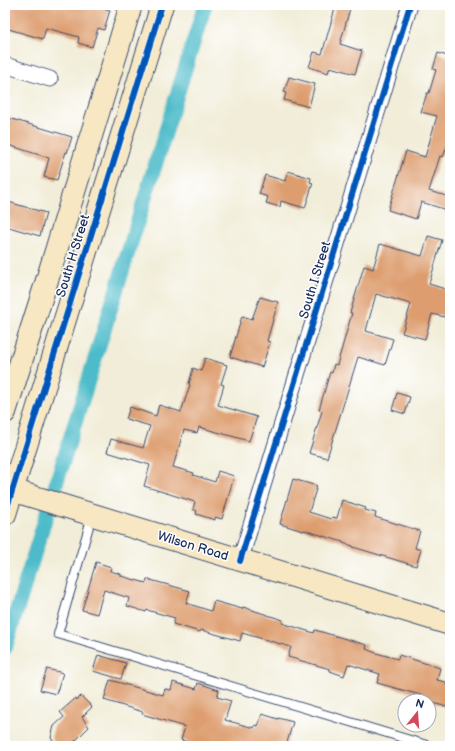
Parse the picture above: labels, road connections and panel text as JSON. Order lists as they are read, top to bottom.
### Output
{
  "streets": {
    "street": ["South H Street", "South I Street", "Wilson Road"]
  },
  "crossings": [
    ["South H Street", "Wilson Road"],
    ["South I Street", "Wilson Road"]
  ],
  "north": "top"
}
